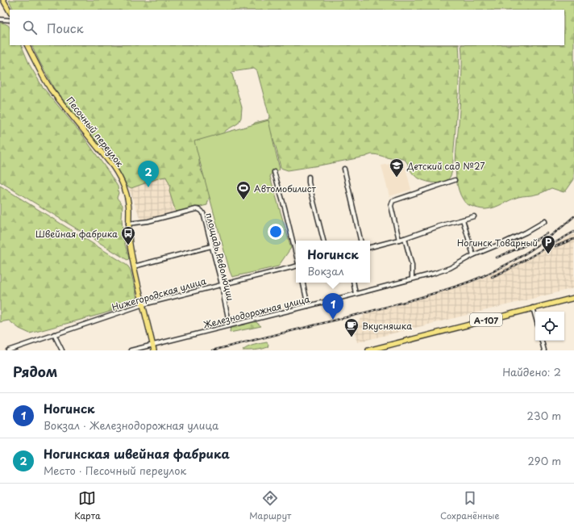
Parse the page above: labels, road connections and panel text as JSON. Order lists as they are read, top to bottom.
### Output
{
  "streets": {
    "main road": ["Песочный переулок", "А-107"],
    "street": ["площадь Революции", "Нижегородская улица", "Железнодорожная улица"]
  },
  "crossings": [
    ["Песочный переулок", "площадь Революции"],
    ["Песочный переулок", "Нижегородская улица"],
    ["Песочный переулок", "Железнодорожная улица"],
    ["площадь Революции", "Нижегородская улица"],
    ["площадь Революции", "Железнодорожная улица"]
  ],
  "places": {
    "school or university": ["Детский сад №27"],
    "sports": ["Автомобилист"],
    "bus stop": ["Швейная фабрика"],
    "parking": ["Ногинск Товарный"],
    "cafe": ["Вкусняшка"]
  },
  "page": {
    "search": "Поиск",
    "pins": ["2", "1"],
    "popup": ["Ногинск", "Вокзал"],
    "heading": ["Рядом", "Найдено: 2"],
    "list": [
      {
        "mark": "1",
        "name": "Ногинск",
        "note": "Вокзал · Железнодорожная улица",
        "value": "230 m"
      },
      {
        "mark": "2",
        "name": "Ногинская швейная фабрика",
        "note": "Место · Песочный переулок",
        "value": "290 m"
      }
    ],
    "nav": ["Карта", "Маршрут", "Сохранённые"]
  }
}
